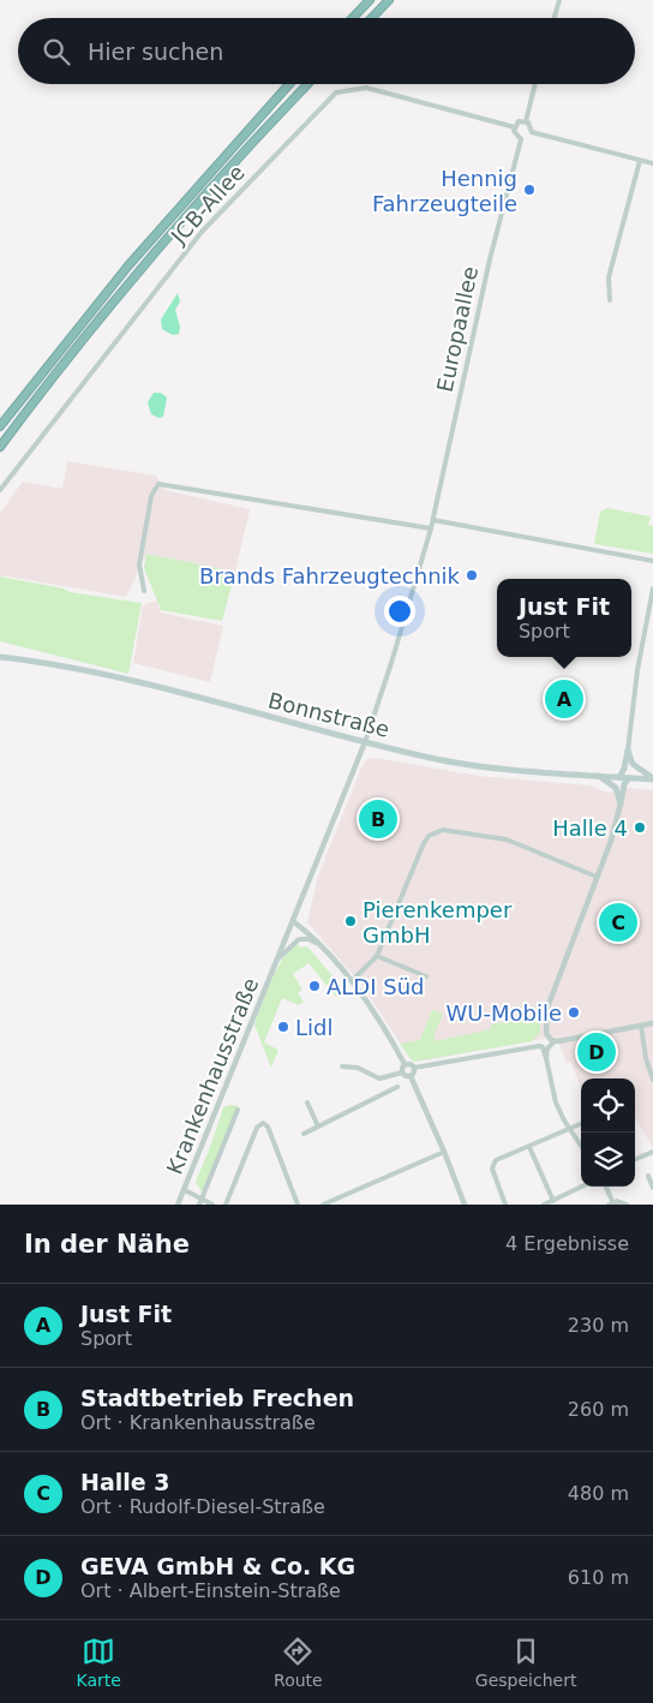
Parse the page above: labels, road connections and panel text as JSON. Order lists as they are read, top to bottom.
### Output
{
  "streets": {
    "main road": ["Bonnstraße"],
    "street": ["JCB-Allee", "Europaallee", "Krankenhausstraße"]
  },
  "crossings": [
    ["JCB-Allee", "Europaallee"],
    ["Europaallee", "Bonnstraße"],
    ["Europaallee", "Krankenhausstraße"],
    ["Bonnstraße", "Krankenhausstraße"]
  ],
  "places": [
    "Hennig Fahrzeugteile",
    "Brands Fahrzeugtechnik",
    "Halle 4",
    "Pierenkemper GmbH",
    "ALDI Süd",
    "WU-Mobile",
    "Lidl"
  ],
  "page": {
    "search": "Hier suchen",
    "popup": ["Just Fit", "Sport"],
    "pins": [
      "A",
      "B",
      "C",
      "D"
    ],
    "heading": ["In der Nähe", "4 Ergebnisse"],
    "list": [
      {
        "mark": "A",
        "name": "Just Fit",
        "note": "Sport",
        "value": "230 m"
      },
      {
        "mark": "B",
        "name": "Stadtbetrieb Frechen",
        "note": "Ort · Krankenhausstraße",
        "value": "260 m"
      },
      {
        "mark": "C",
        "name": "Halle 3",
        "note": "Ort · Rudolf-Diesel-Straße",
        "value": "480 m"
      },
      {
        "mark": "D",
        "name": "GEVA GmbH & Co. KG",
        "note": "Ort · Albert-Einstein-Straße",
        "value": "610 m"
      }
    ],
    "nav": ["Karte", "Route", "Gespeichert"]
  }
}
